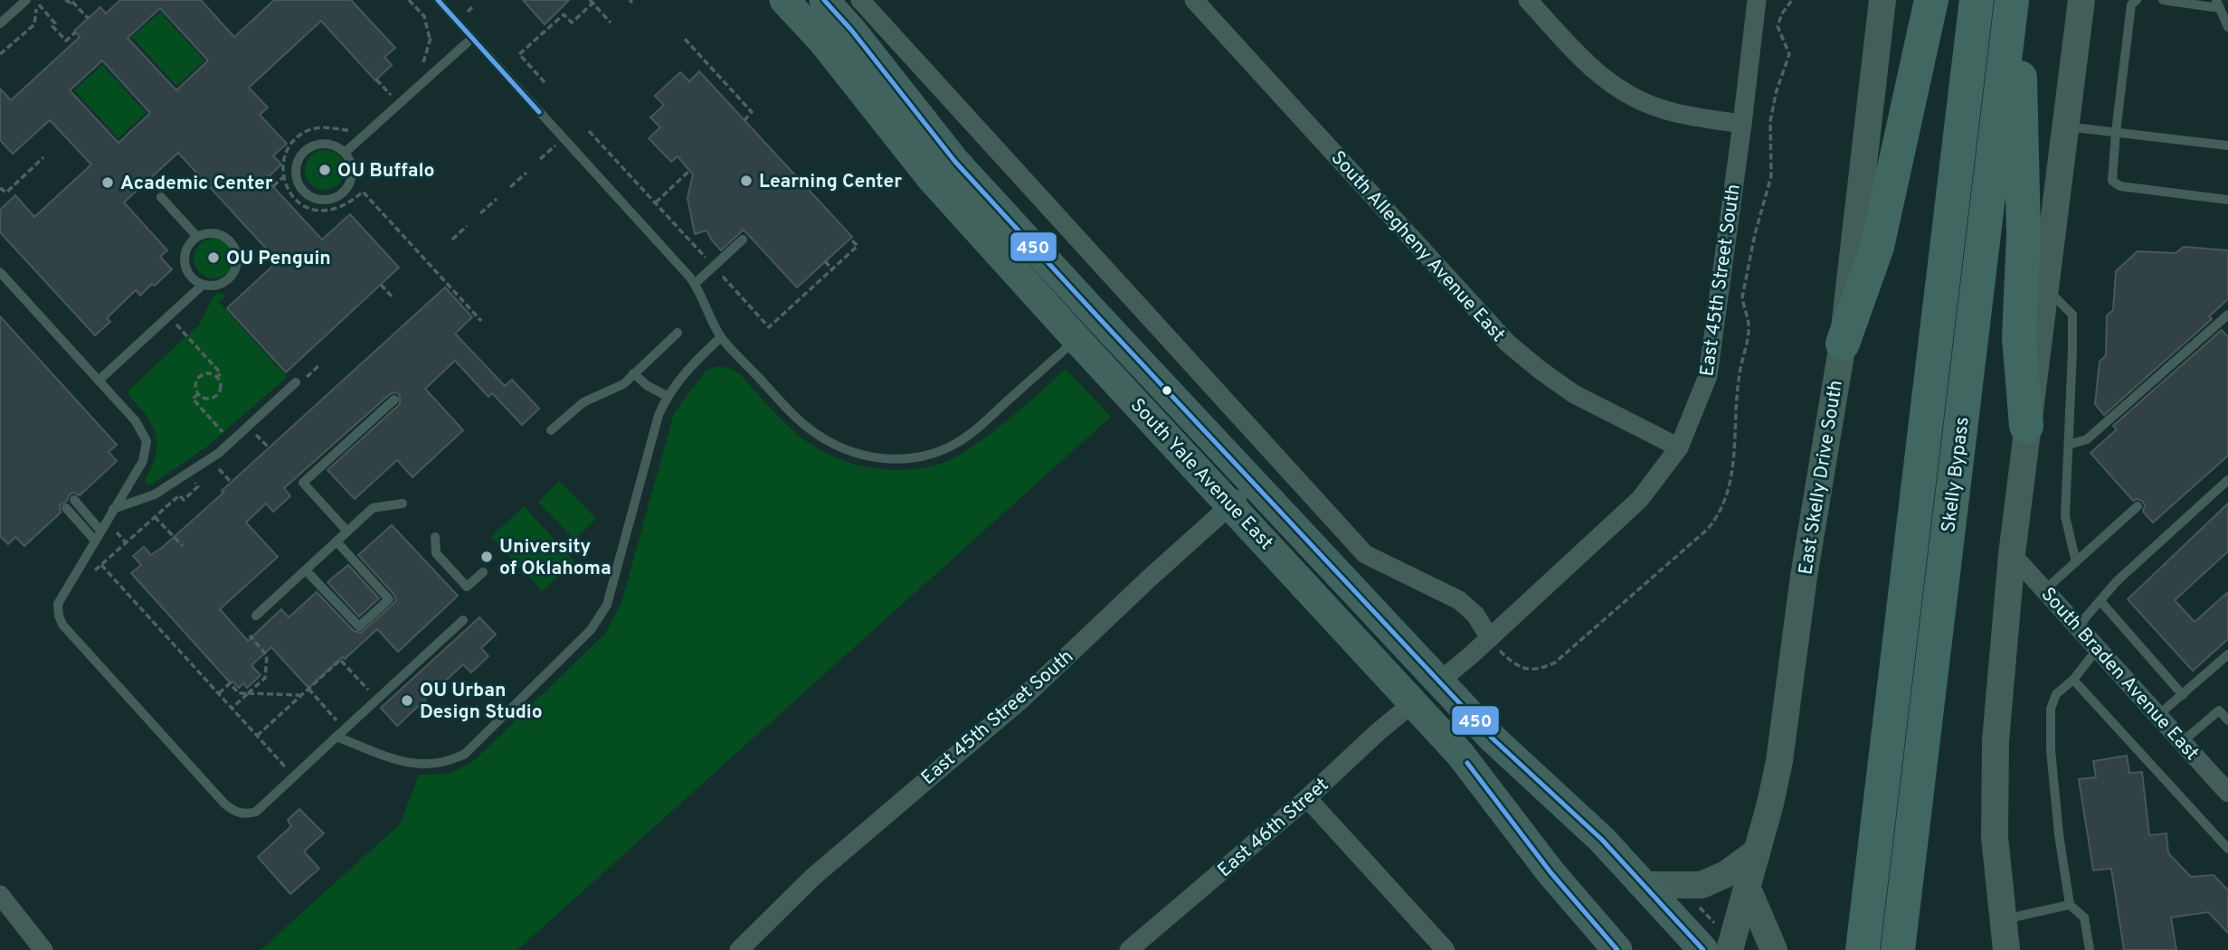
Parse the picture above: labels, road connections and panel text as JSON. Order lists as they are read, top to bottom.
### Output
{
  "streets": {
    "highway": ["Skelly Bypass"],
    "main road": ["South Yale Avenue East", "East Skelly Drive South"],
    "street": [
      "South Allegheny Avenue East",
      "East 45th Street South",
      "South Braden Avenue East",
      "East 46th Street"
    ]
  },
  "crossings": [
    ["South Allegheny Avenue East", "East 45th Street South"],
    ["East 45th Street South", "South Yale Avenue East"],
    ["South Yale Avenue East", "East 46th Street"]
  ],
  "places": [
    "OU Buffalo",
    "Learning Center",
    "Academic Center",
    "OU Penguin",
    "University of Oklahoma",
    "OU Urban Design Studio"
  ],
  "lines": ["transit line 450"]
}
